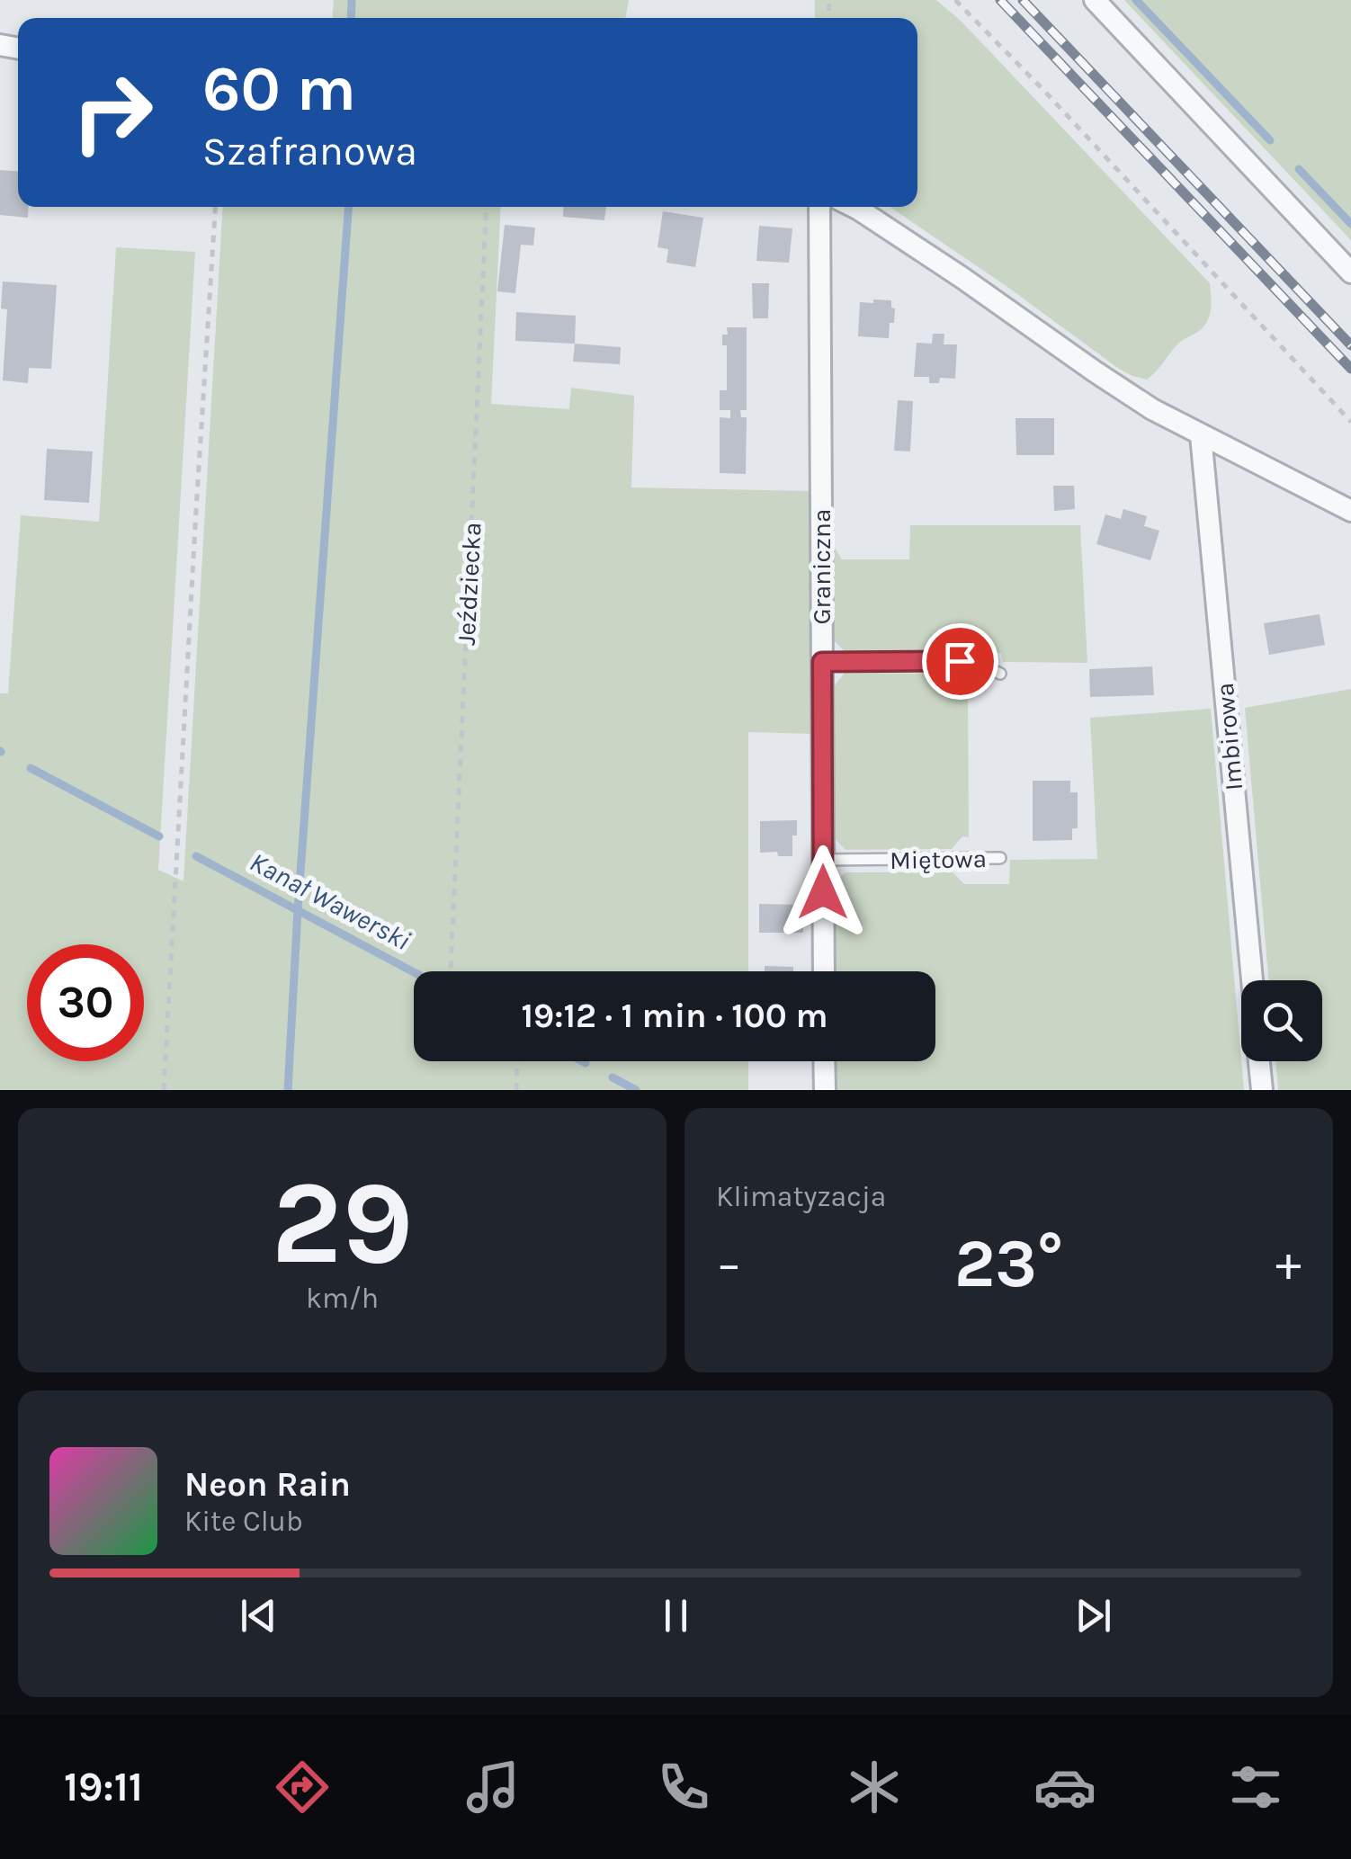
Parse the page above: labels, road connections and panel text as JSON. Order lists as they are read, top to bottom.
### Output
{
  "streets": {
    "street": ["Graniczna", "Imbirowa"],
    "lane": ["Miętowa"],
    "path": ["Jeździecka"]
  },
  "crossings": [
    ["Graniczna", "Miętowa"]
  ],
  "water": ["Kanał Wawerski"],
  "page": {
    "turn": ["60 m", "Szafranowa"],
    "limit": "30",
    "trip": "19:12 · 1 min · 100 m",
    "tile": [
      ["29", "km/h"],
      "Klimatyzacja"
    ],
    "heat": ["−", "23°", "+"],
    "song": ["Neon Rain", "Kite Club"],
    "tabs": "19:11"
  }
}
